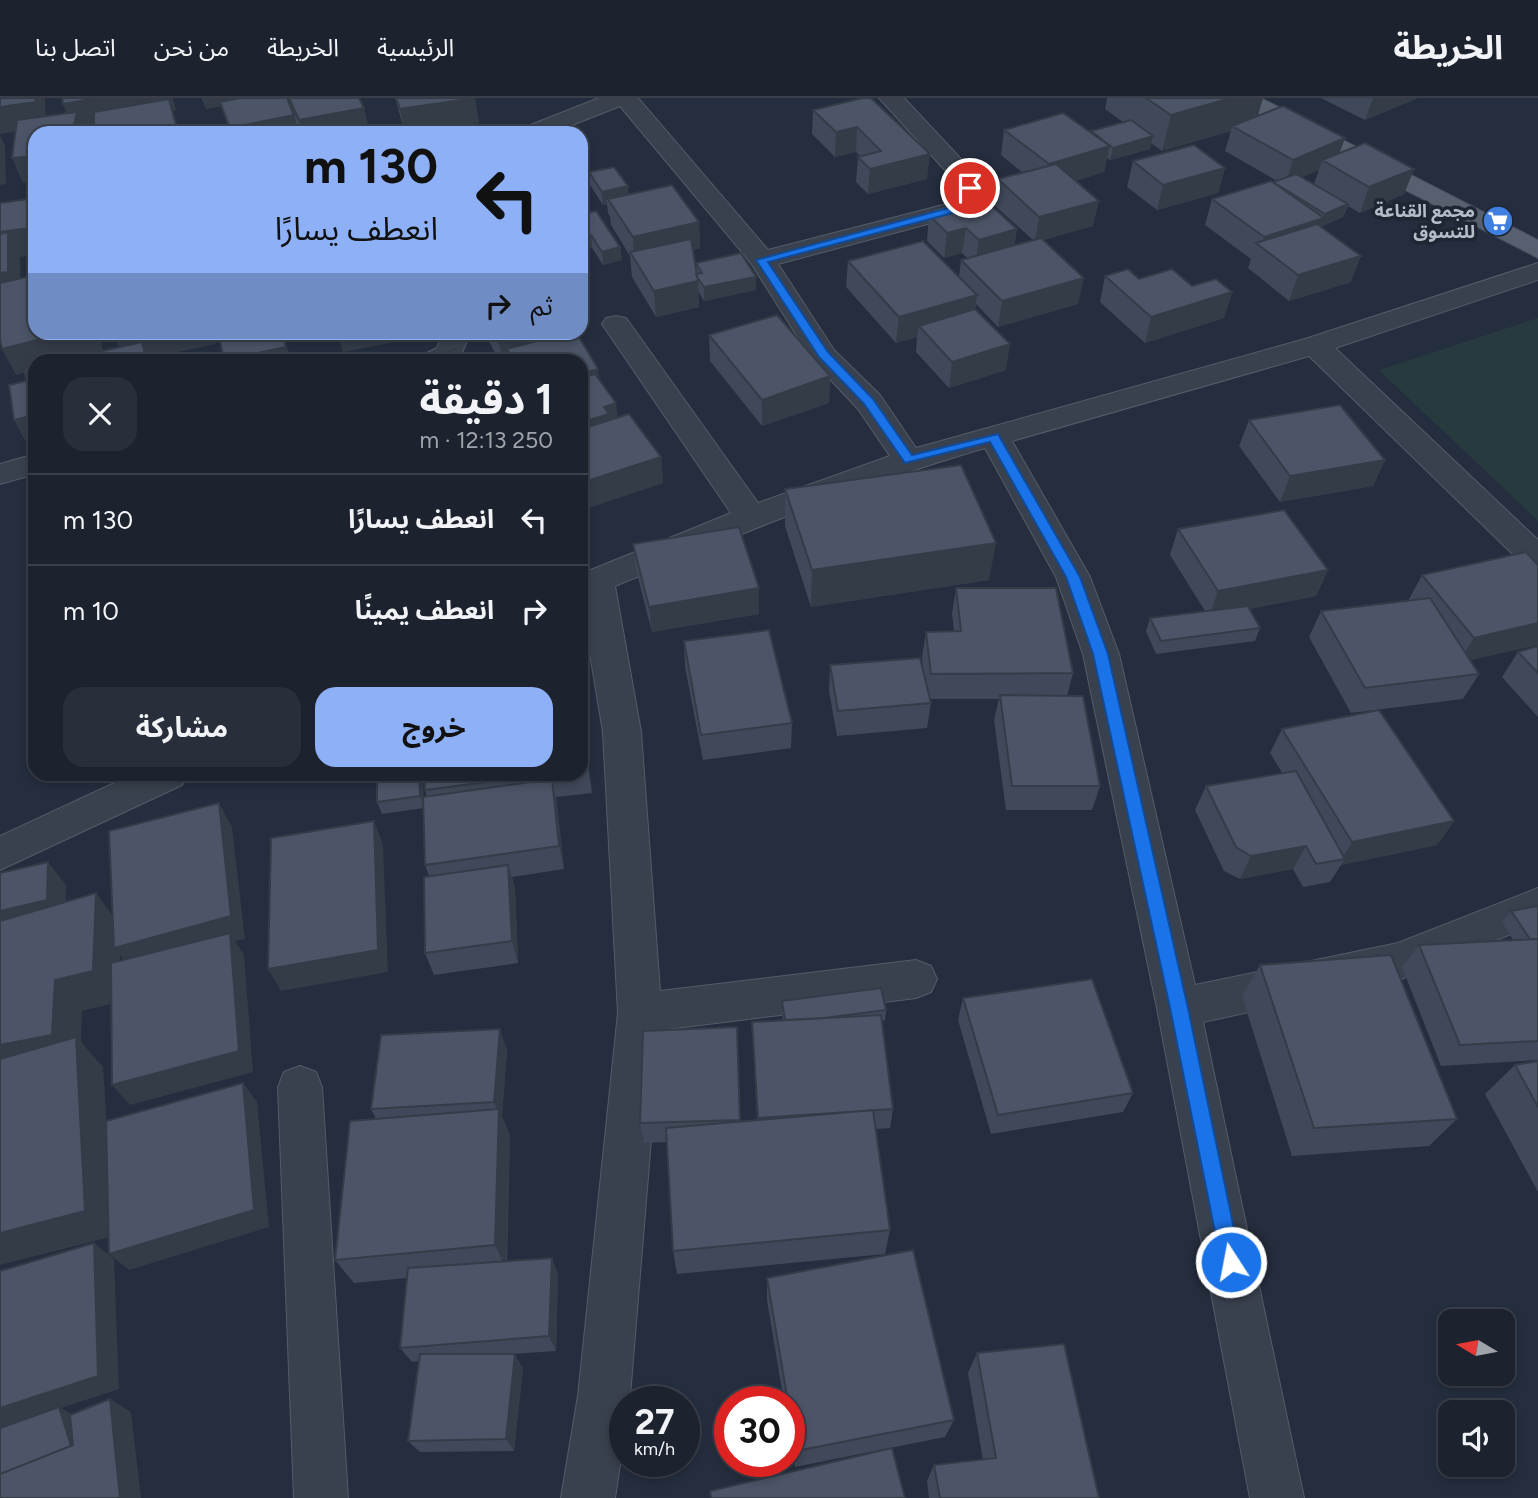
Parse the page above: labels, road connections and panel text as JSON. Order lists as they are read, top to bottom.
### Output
{
  "places": {
    "supermarket": ["مجمع القناعة للتسوق"]
  },
  "north": "left",
  "page": {
    "header": "الخريطة",
    "nav": [
      "الرئيسية",
      "الخريطة",
      "من نحن",
      "اتصل بنا"
    ],
    "turn": ["130 m", "انعطف يسارًا"],
    "then": "ثم",
    "heading": ["1 دقيقة", "250 m · 12:13"],
    "list": [
      {
        "name": "انعطف يسارًا",
        "value": "130 m"
      },
      {
        "name": "انعطف يمينًا",
        "value": "10 m"
      }
    ],
    "buttons": ["خروج", "مشاركة"],
    "speed": "27 km/h",
    "limit": "30"
  }
}
